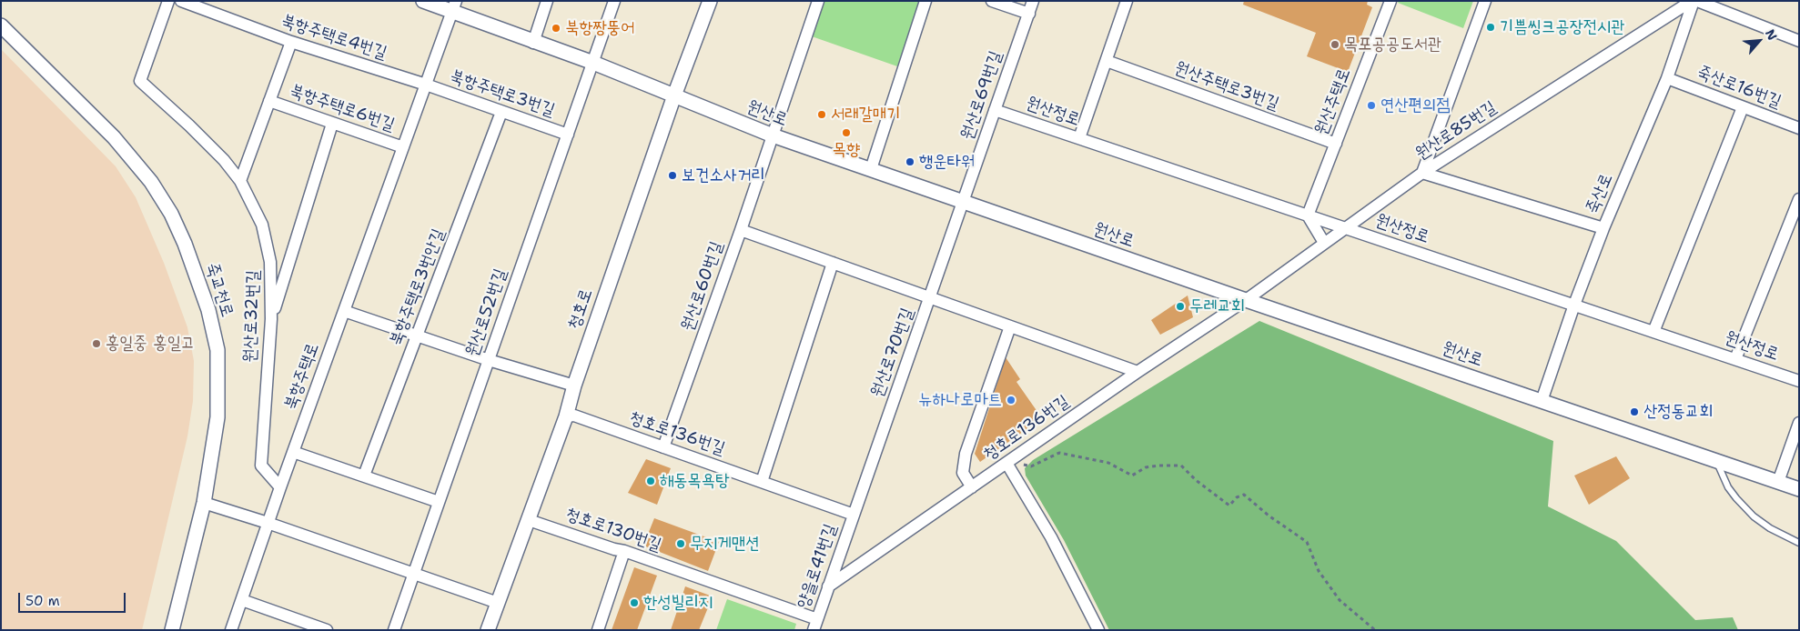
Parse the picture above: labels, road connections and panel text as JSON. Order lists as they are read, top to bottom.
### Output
{
  "streets": {
    "street": [
      "북항주택로4번길",
      "원산주택로3번길",
      "죽산로16번길",
      "북항주택로3번길",
      "원산로69번길",
      "원산주택로",
      "북항주택로6번길",
      "원산정로",
      "원산로",
      "원산로85번길",
      "죽산로",
      "원산로60번길",
      "북항주택로3번안길",
      "죽교천로",
      "청호로",
      "원산로52번길",
      "원산로32번길",
      "원산로70번길",
      "북항주택로",
      "청호로136번길",
      "청호로130번길",
      "양을로41번길"
    ]
  },
  "crossings": [
    ["북항주택로4번길", "북항주택로3번길"],
    ["북항주택로4번길", "북항주택로"],
    ["원산주택로3번길", "원산주택로"],
    ["죽산로16번길", "죽산로"],
    ["북항주택로3번길", "북항주택로3번안길"],
    ["북항주택로3번길", "원산로52번길"],
    ["북항주택로3번길", "북항주택로"],
    ["원산로69번길", "원산정로"],
    ["원산로69번길", "원산로"],
    ["원산로69번길", "원산로70번길"],
    ["원산주택로", "원산정로"],
    ["북항주택로6번길", "북항주택로"],
    ["원산정로", "원산로85번길"],
    ["원산정로", "죽산로"],
    ["원산로", "원산로85번길"],
    ["원산로", "죽산로"],
    ["원산로", "원산로60번길"],
    ["원산로", "청호로"],
    ["원산로", "원산로52번길"],
    ["원산로", "원산로70번길"],
    ["원산로", "북항주택로"],
    ["원산로", "청호로136번길"],
    ["원산로85번길", "죽산로"],
    ["원산로85번길", "청호로136번길"],
    ["원산로60번길", "청호로136번길"],
    ["청호로", "청호로136번길"],
    ["청호로", "청호로130번길"],
    ["원산로32번길", "북항주택로"],
    ["원산로70번길", "청호로136번길"],
    ["원산로70번길", "양을로41번길"],
    ["청호로136번길", "양을로41번길"],
    ["청호로130번길", "양을로41번길"]
  ],
  "places": [
    "기쁨씽크공장전시관",
    "북항짱뚱어",
    "목포공공도서관",
    "연산편의점",
    "서래갈매기",
    "목향",
    "행운타워",
    "보건소사거리",
    "두레교회",
    "홍일중 홍일고",
    "뉴하나로마트",
    "산정동교회",
    "해동목욕탕",
    "무지게맨션",
    "한성빌리지"
  ],
  "scale_bar": "50 m",
  "north": "top right"
}
